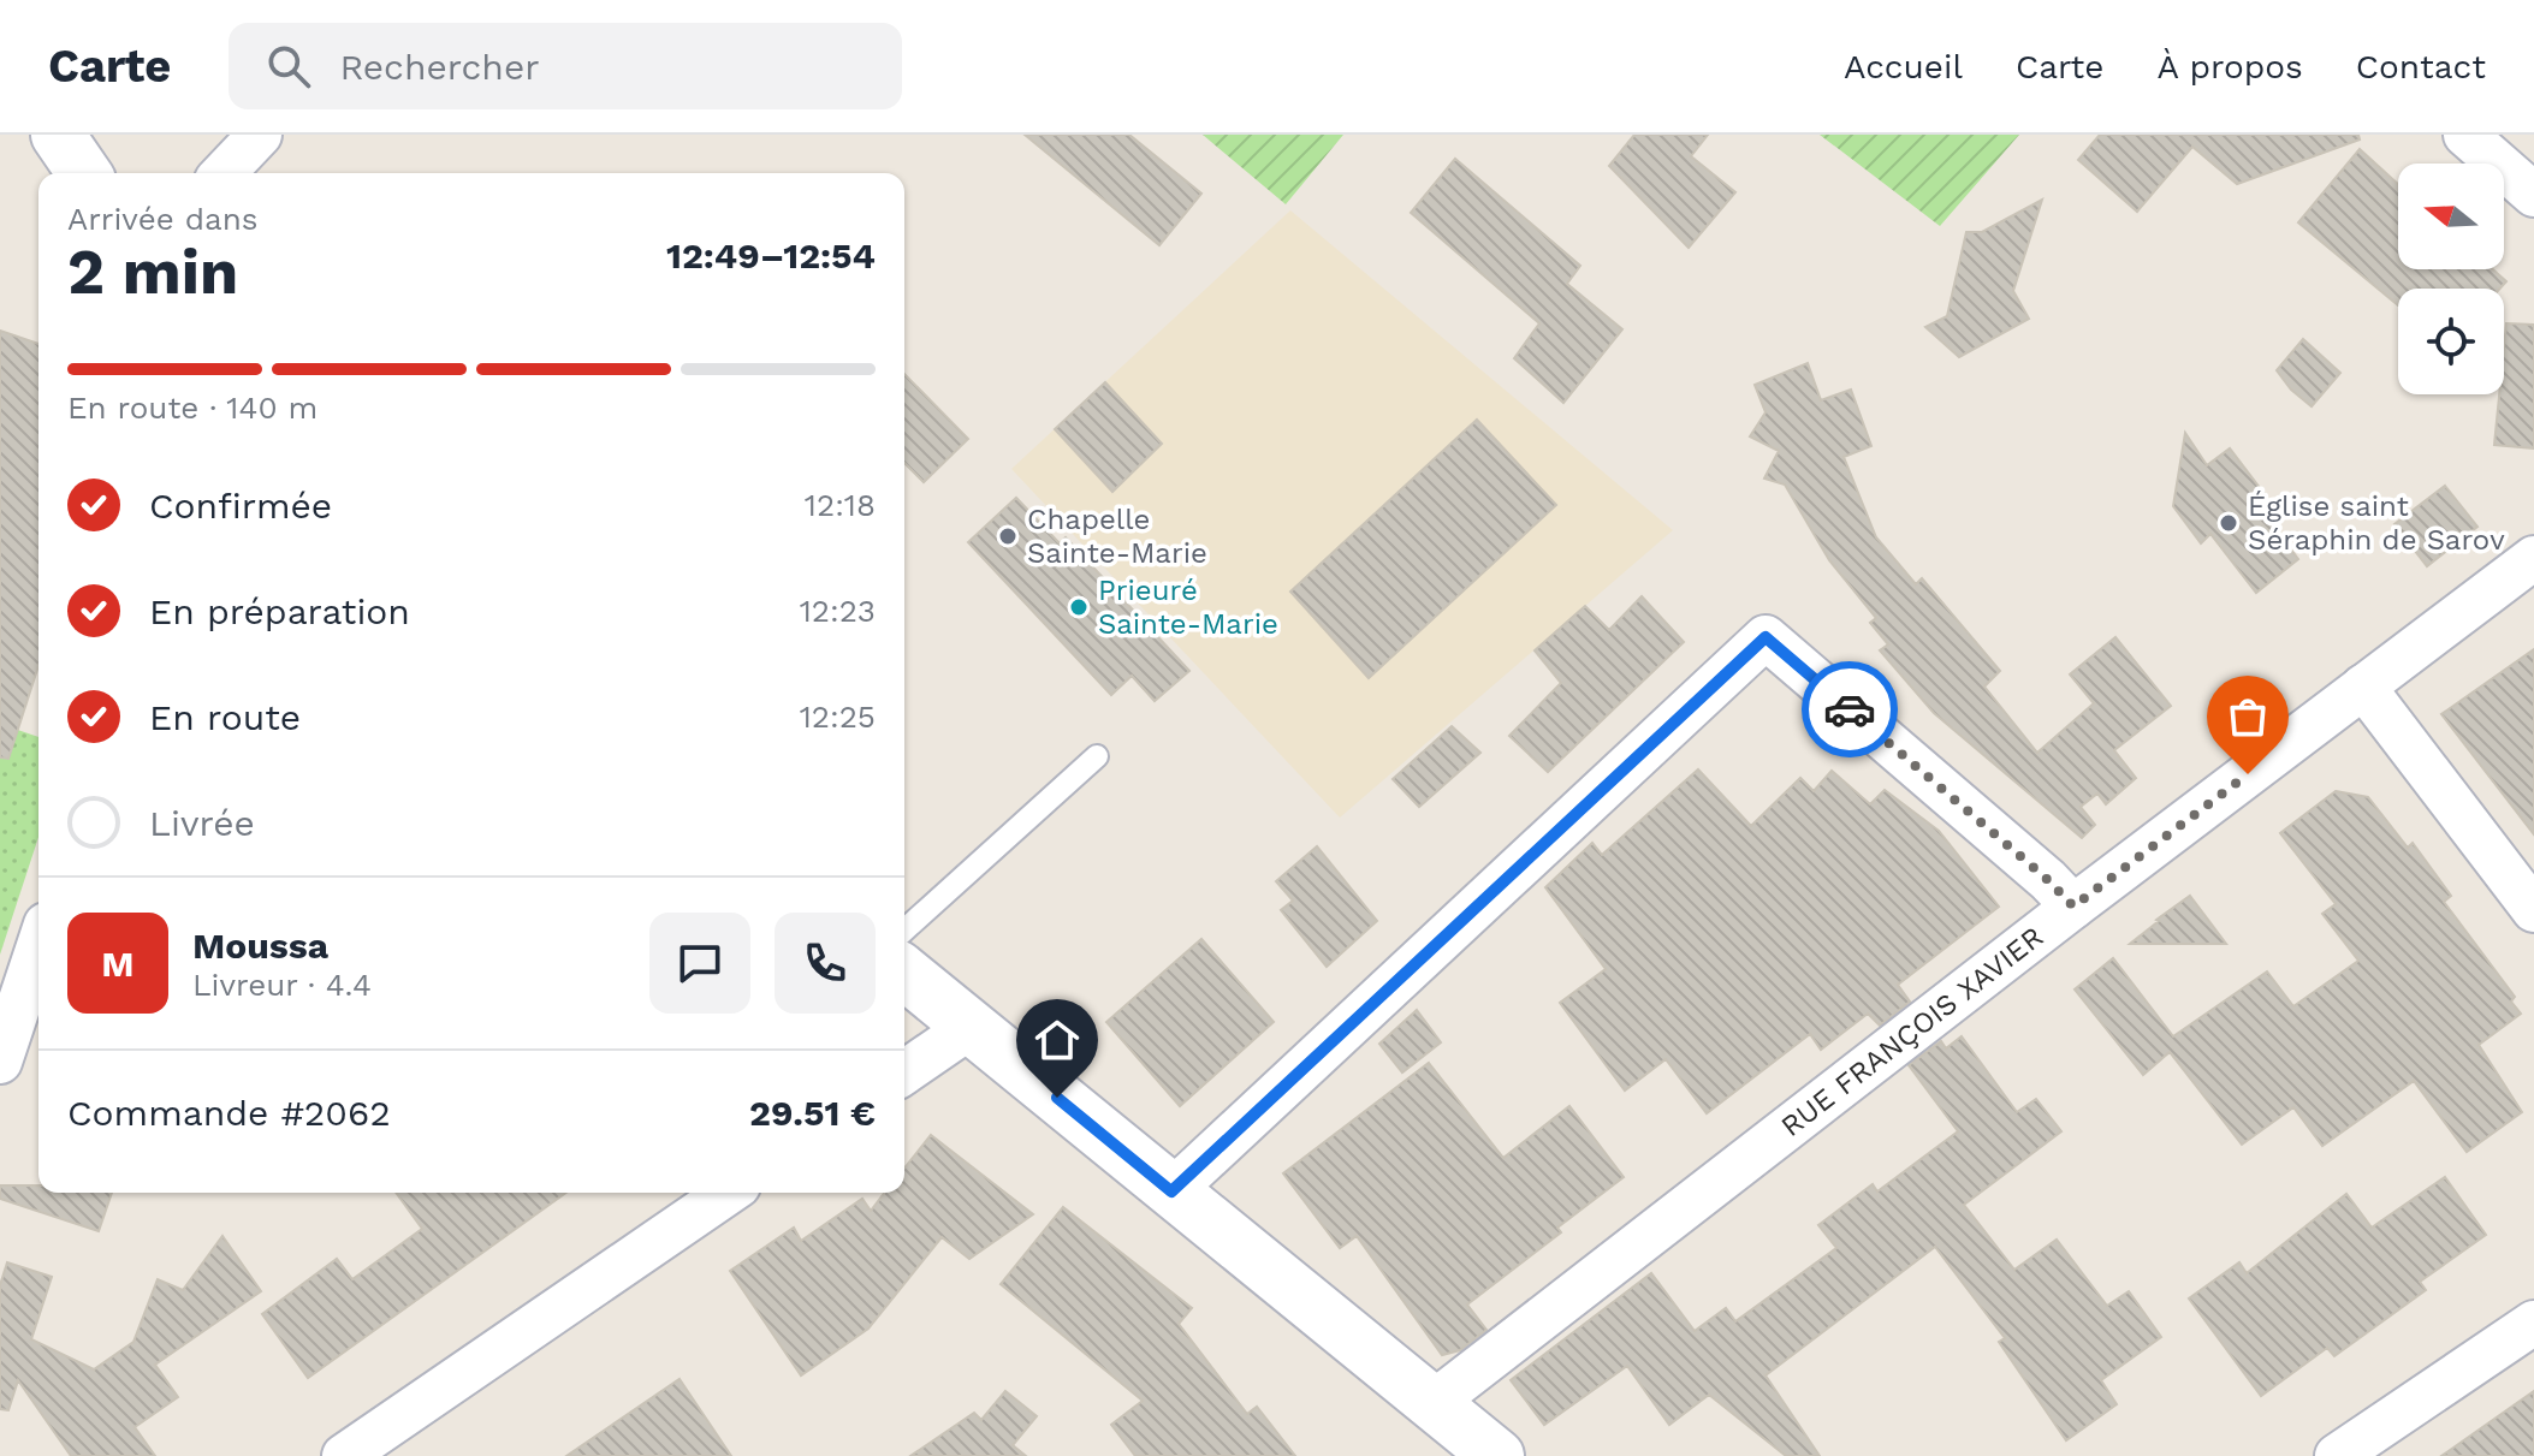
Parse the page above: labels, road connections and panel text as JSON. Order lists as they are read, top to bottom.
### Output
{
  "streets": {
    "street": ["RUE FRANÇOIS XAVIER"]
  },
  "places": ["Église saint Séraphin de Sarov", "Chapelle Sainte-Marie", "Prieuré Sainte-Marie"],
  "north": "left",
  "page": {
    "header": "Carte",
    "search": "Rechercher",
    "nav": [
      "Accueil",
      "Carte",
      "À propos",
      "Contact"
    ],
    "heading": ["2 min", "Arrivée dans", "12:49–12:54"],
    "panel": [
      "Moussa",
      "Livreur · 4.4",
      "Commande #2062",
      "29.51 €"
    ],
    "bar": "En route · 140 m",
    "list": [
      ["Confirmée", "12:18"],
      ["En préparation", "12:23"],
      ["En route", "12:25"],
      "Livrée"
    ],
    "round": "M"
  }
}
